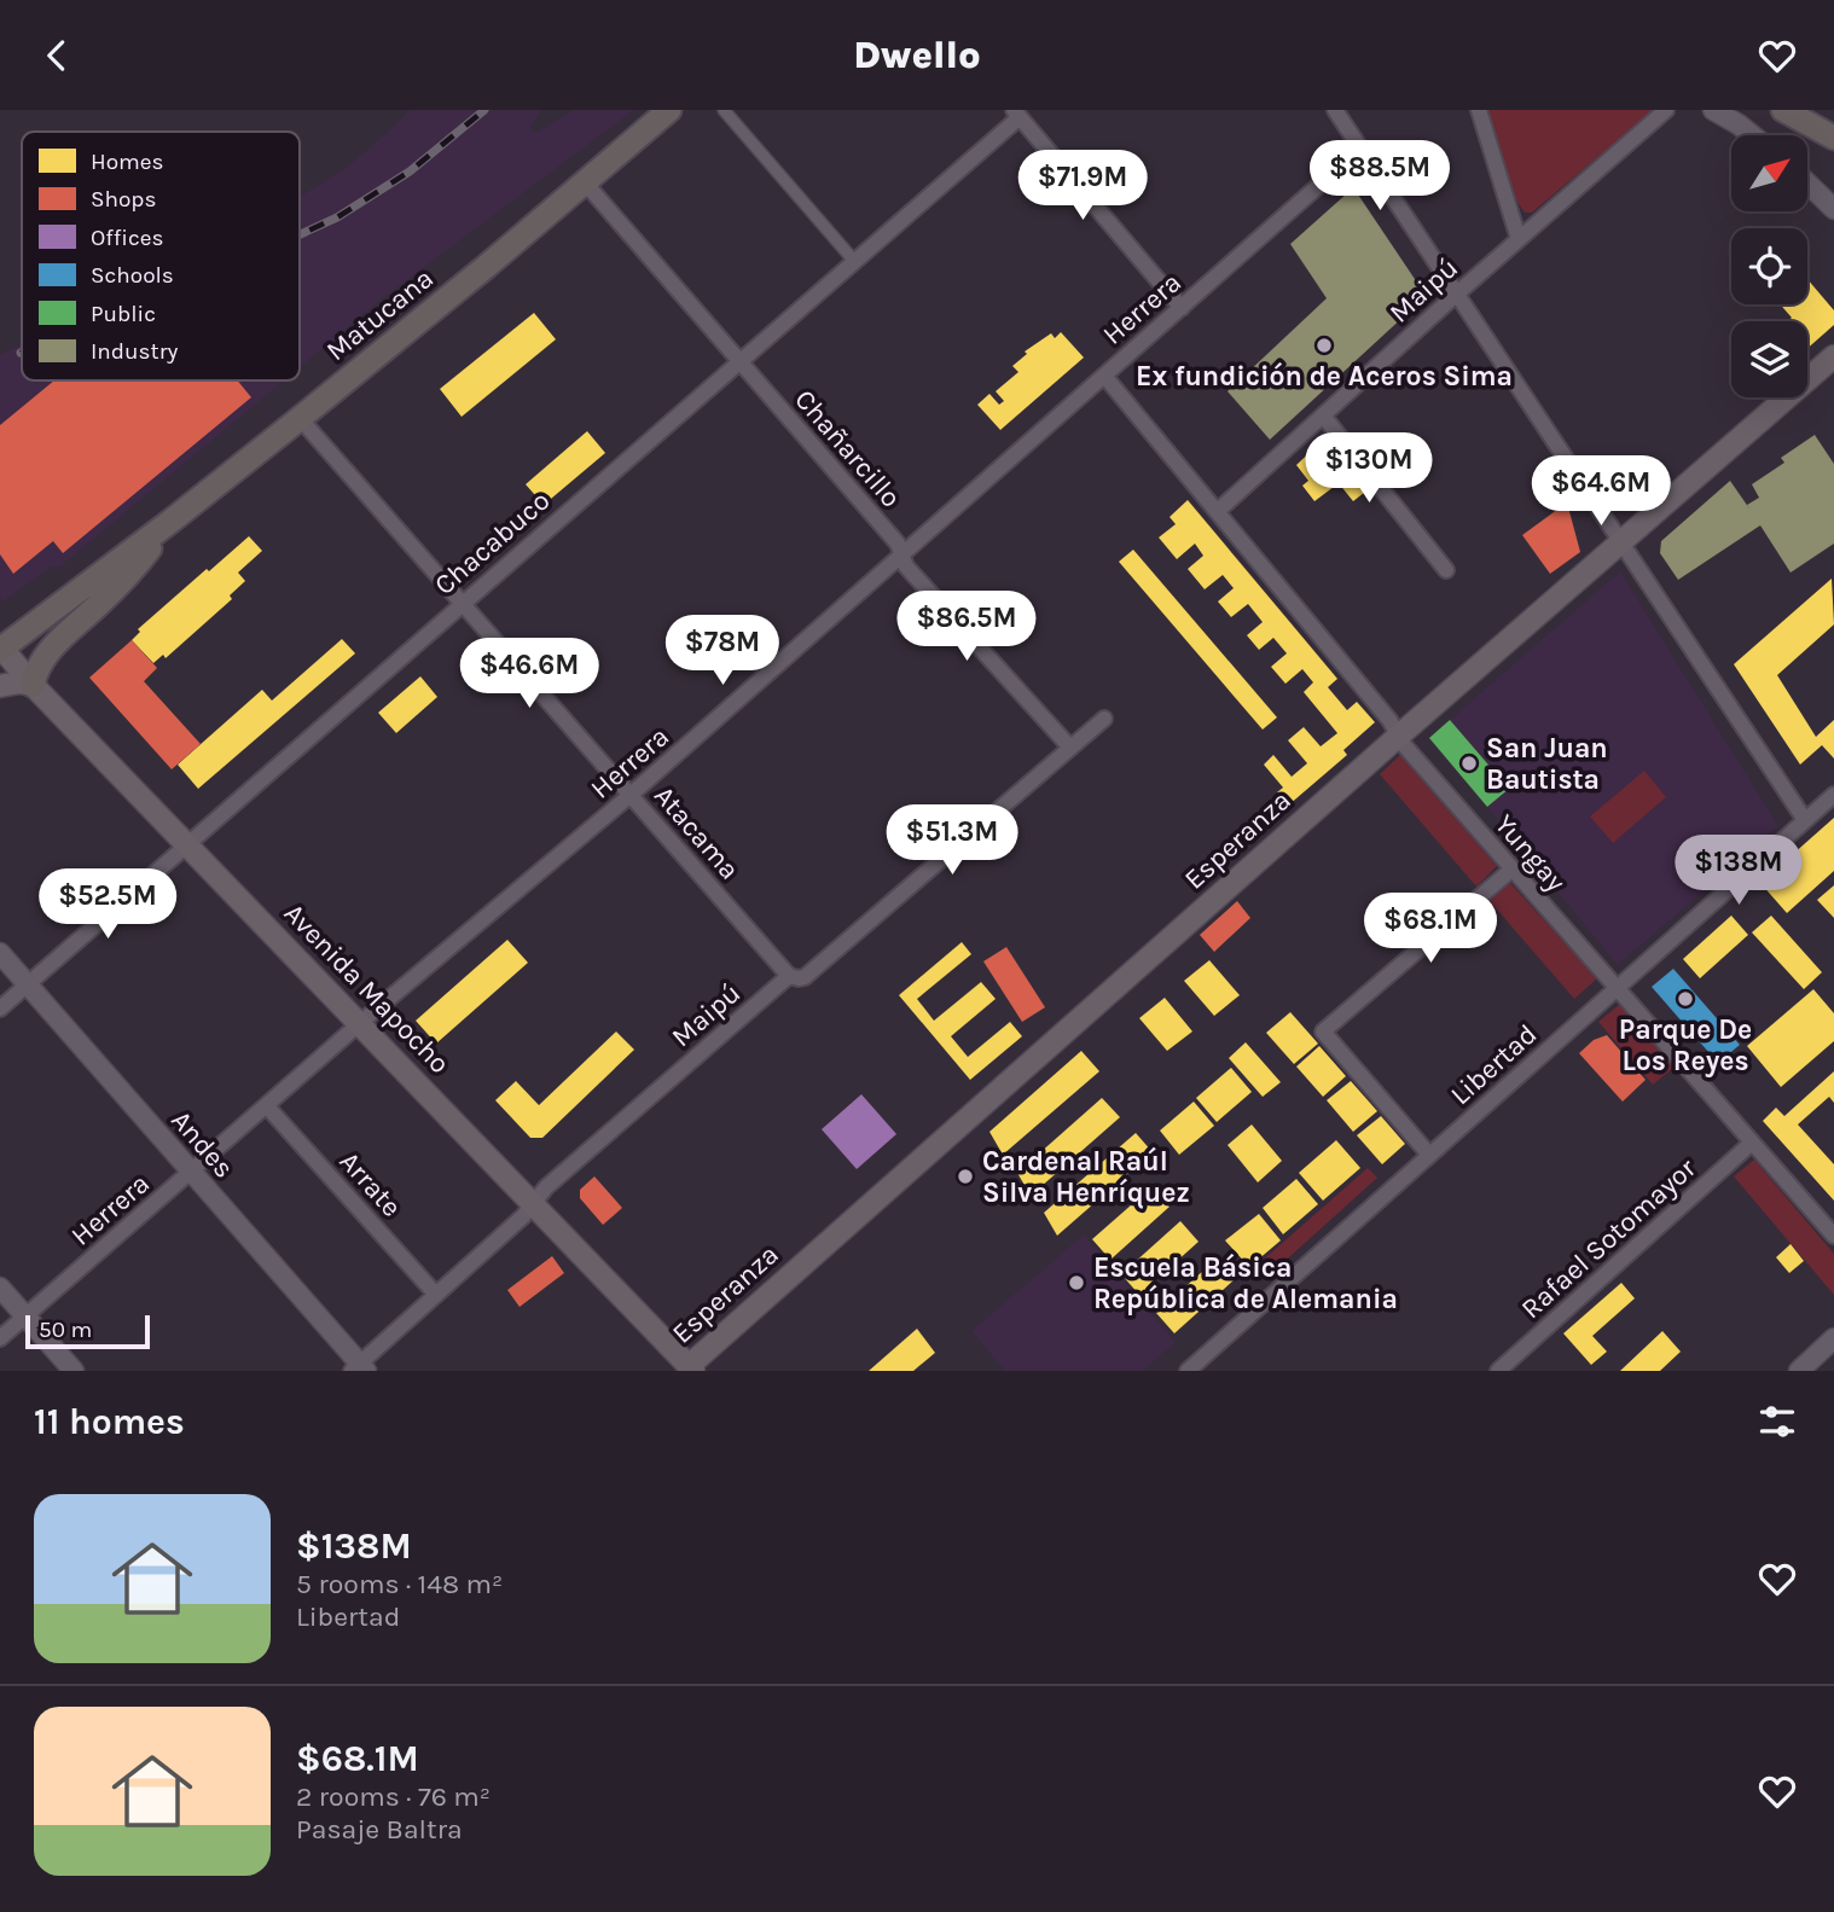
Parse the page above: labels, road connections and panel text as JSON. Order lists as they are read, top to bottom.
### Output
{
  "streets": {
    "main road": ["Matucana", "Esperanza", "Avenida Mapocho"],
    "street": [
      "Maipú",
      "Herrera",
      "Chañarcillo",
      "Chacabuco",
      "Atacama",
      "Yungay",
      "Libertad",
      "Andes",
      "Arrate",
      "Rafael Sotomayor"
    ]
  },
  "crossings": [
    ["Maipú", "Chañarcillo"],
    ["Maipú", "Atacama"],
    ["Maipú", "Yungay"],
    ["Maipú", "Avenida Mapocho"],
    ["Maipú", "Andes"],
    ["Maipú", "Arrate"],
    ["Herrera", "Chañarcillo"],
    ["Herrera", "Atacama"],
    ["Herrera", "Yungay"],
    ["Herrera", "Avenida Mapocho"],
    ["Herrera", "Andes"],
    ["Herrera", "Arrate"],
    ["Matucana", "Chañarcillo"],
    ["Matucana", "Atacama"],
    ["Matucana", "Avenida Mapocho"],
    ["Chañarcillo", "Chacabuco"],
    ["Chacabuco", "Atacama"],
    ["Chacabuco", "Avenida Mapocho"],
    ["Chacabuco", "Andes"],
    ["Esperanza", "Yungay"],
    ["Esperanza", "Avenida Mapocho"],
    ["Yungay", "Libertad"],
    ["Yungay", "Rafael Sotomayor"]
  ],
  "places": [
    "Ex fundición de Aceros Sima",
    "San Juan Bautista",
    "Parque De Los Reyes",
    "Cardenal Raúl Silva Henríquez",
    "Escuela Básica República de Alemania"
  ],
  "legend": [
    "Homes",
    "Shops",
    "Offices",
    "Schools",
    "Public",
    "Industry"
  ],
  "scale_bar": "50 m",
  "north": "top right",
  "page": {
    "header": "Dwello",
    "price": [
      "$88.5M",
      "$71.9M",
      "$130M",
      "$64.6M",
      "$86.5M",
      "$78M",
      "$46.6M",
      "$51.3M",
      "$138M",
      "$52.5M",
      "$68.1M"
    ],
    "scale": "50 m",
    "heading": "11 homes",
    "list": [
      {
        "name": "$138M",
        "note": "5 rooms · 148 m² · Libertad"
      },
      {
        "name": "$68.1M",
        "note": "2 rooms · 76 m² · Pasaje Baltra"
      }
    ]
  }
}
